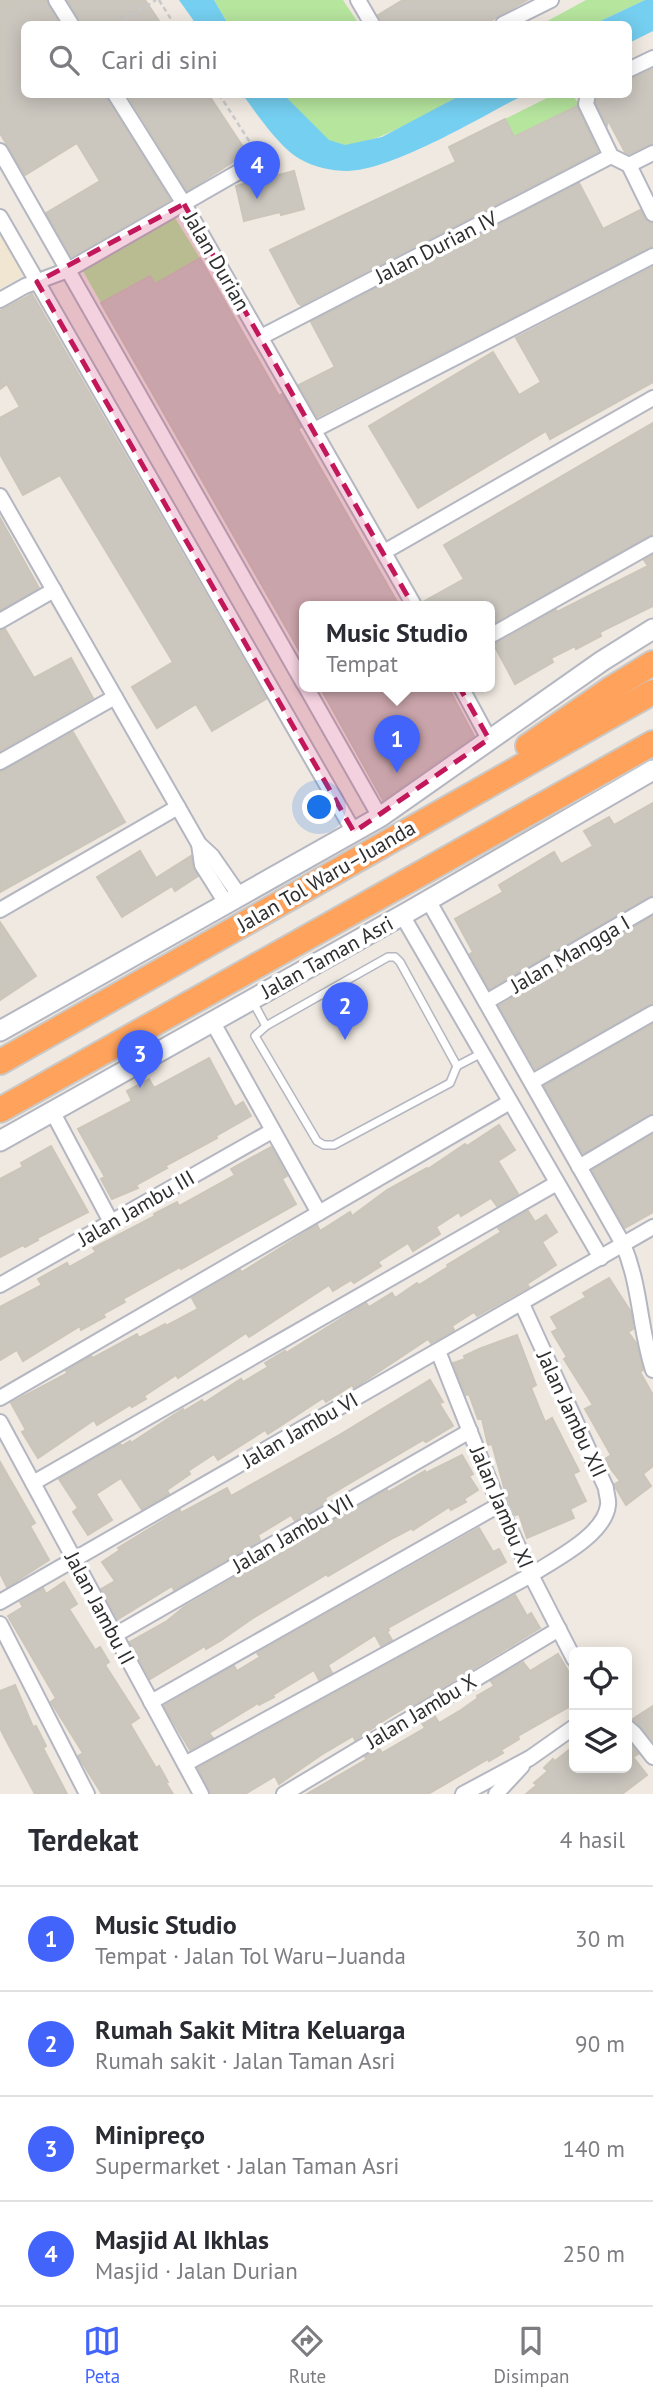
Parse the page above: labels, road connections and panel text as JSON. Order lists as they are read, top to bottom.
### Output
{
  "streets": {
    "highway": ["Jalan Tol Waru–Juanda"],
    "main road": ["Jalan Taman Asri"],
    "street": [
      "Jalan Durian IV",
      "Jalan Durian",
      "Jalan Mangga I",
      "Jalan Jambu III",
      "Jalan Jambu XII",
      "Jalan Jambu VI",
      "Jalan Jambu XI",
      "Jalan Jambu VII",
      "Jalan Jambu II",
      "Jalan Jambu X"
    ]
  },
  "crossings": [
    ["Jalan Durian IV", "Jalan Durian"],
    ["Jalan Jambu XII", "Jalan Jambu VI"],
    ["Jalan Jambu XII", "Jalan Jambu XI"],
    ["Jalan Jambu VI", "Jalan Jambu XI"],
    ["Jalan Jambu VI", "Jalan Jambu II"],
    ["Jalan Jambu XI", "Jalan Jambu VII"],
    ["Jalan Jambu XI", "Jalan Jambu X"],
    ["Jalan Jambu VII", "Jalan Jambu II"]
  ],
  "page": {
    "search": "Cari di sini",
    "pins": [
      "4",
      "1",
      "2",
      "3"
    ],
    "popup": ["Music Studio", "Tempat"],
    "heading": ["Terdekat", "4 hasil"],
    "list": [
      {
        "mark": "1",
        "name": "Music Studio",
        "note": "Tempat · Jalan Tol Waru–Juanda",
        "value": "30 m"
      },
      {
        "mark": "2",
        "name": "Rumah Sakit Mitra Keluarga",
        "note": "Rumah sakit · Jalan Taman Asri",
        "value": "90 m"
      },
      {
        "mark": "3",
        "name": "Minipreço",
        "note": "Supermarket · Jalan Taman Asri",
        "value": "140 m"
      },
      {
        "mark": "4",
        "name": "Masjid Al Ikhlas",
        "note": "Masjid · Jalan Durian",
        "value": "250 m"
      }
    ],
    "nav": ["Peta", "Rute", "Disimpan"]
  }
}
